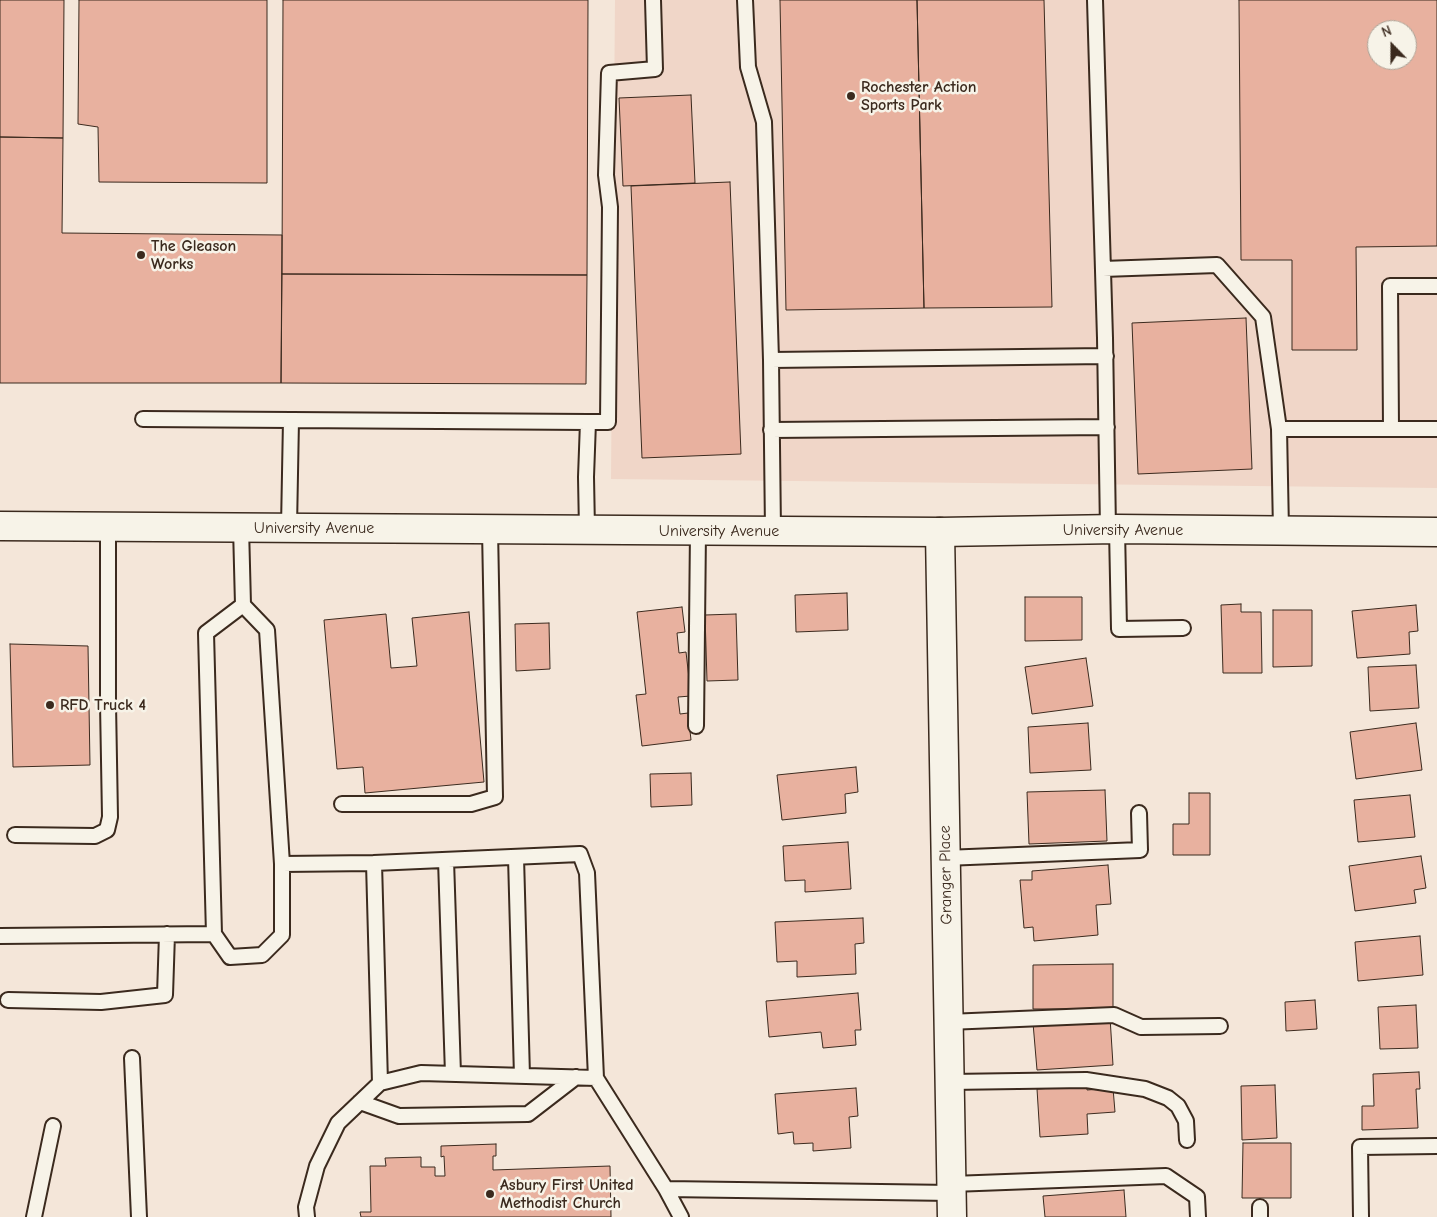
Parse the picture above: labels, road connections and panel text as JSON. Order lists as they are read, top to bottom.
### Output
{
  "streets": {
    "main road": ["University Avenue", "Granger Place"]
  },
  "crossings": [
    ["University Avenue", "Granger Place"]
  ],
  "places": [
    "Rochester Action Sports Park",
    "The Gleason Works",
    "RFD Truck 4",
    "Asbury First United Methodist Church"
  ],
  "north": "top"
}
